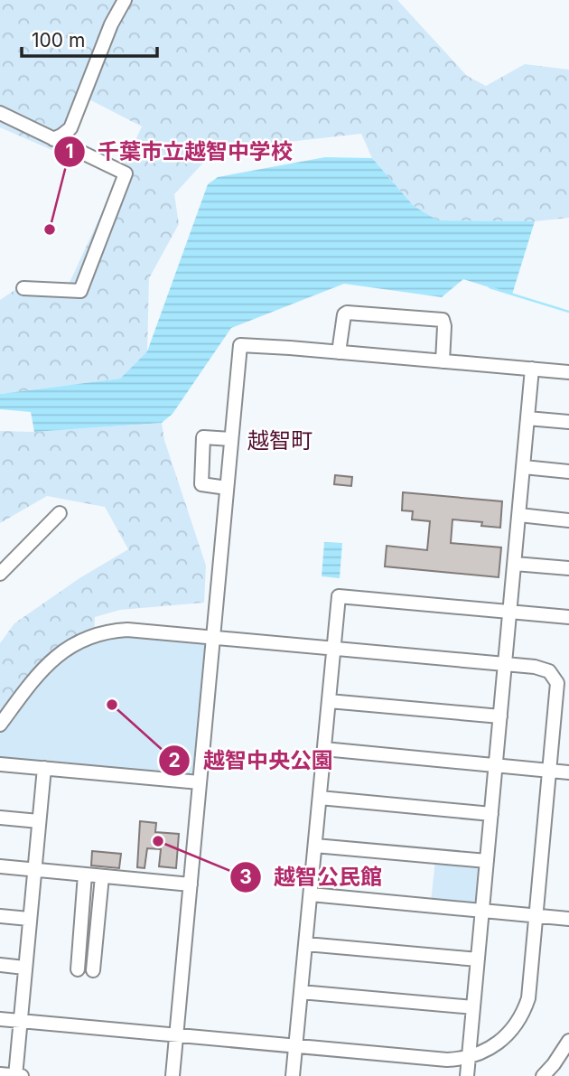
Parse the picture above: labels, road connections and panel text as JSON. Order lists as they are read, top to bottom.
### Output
{
  "districts": ["越智町"],
  "places": ["千葉市立越智中学校", "越智中央公園", "越智公民館"],
  "scale_bar": "100 m"
}
